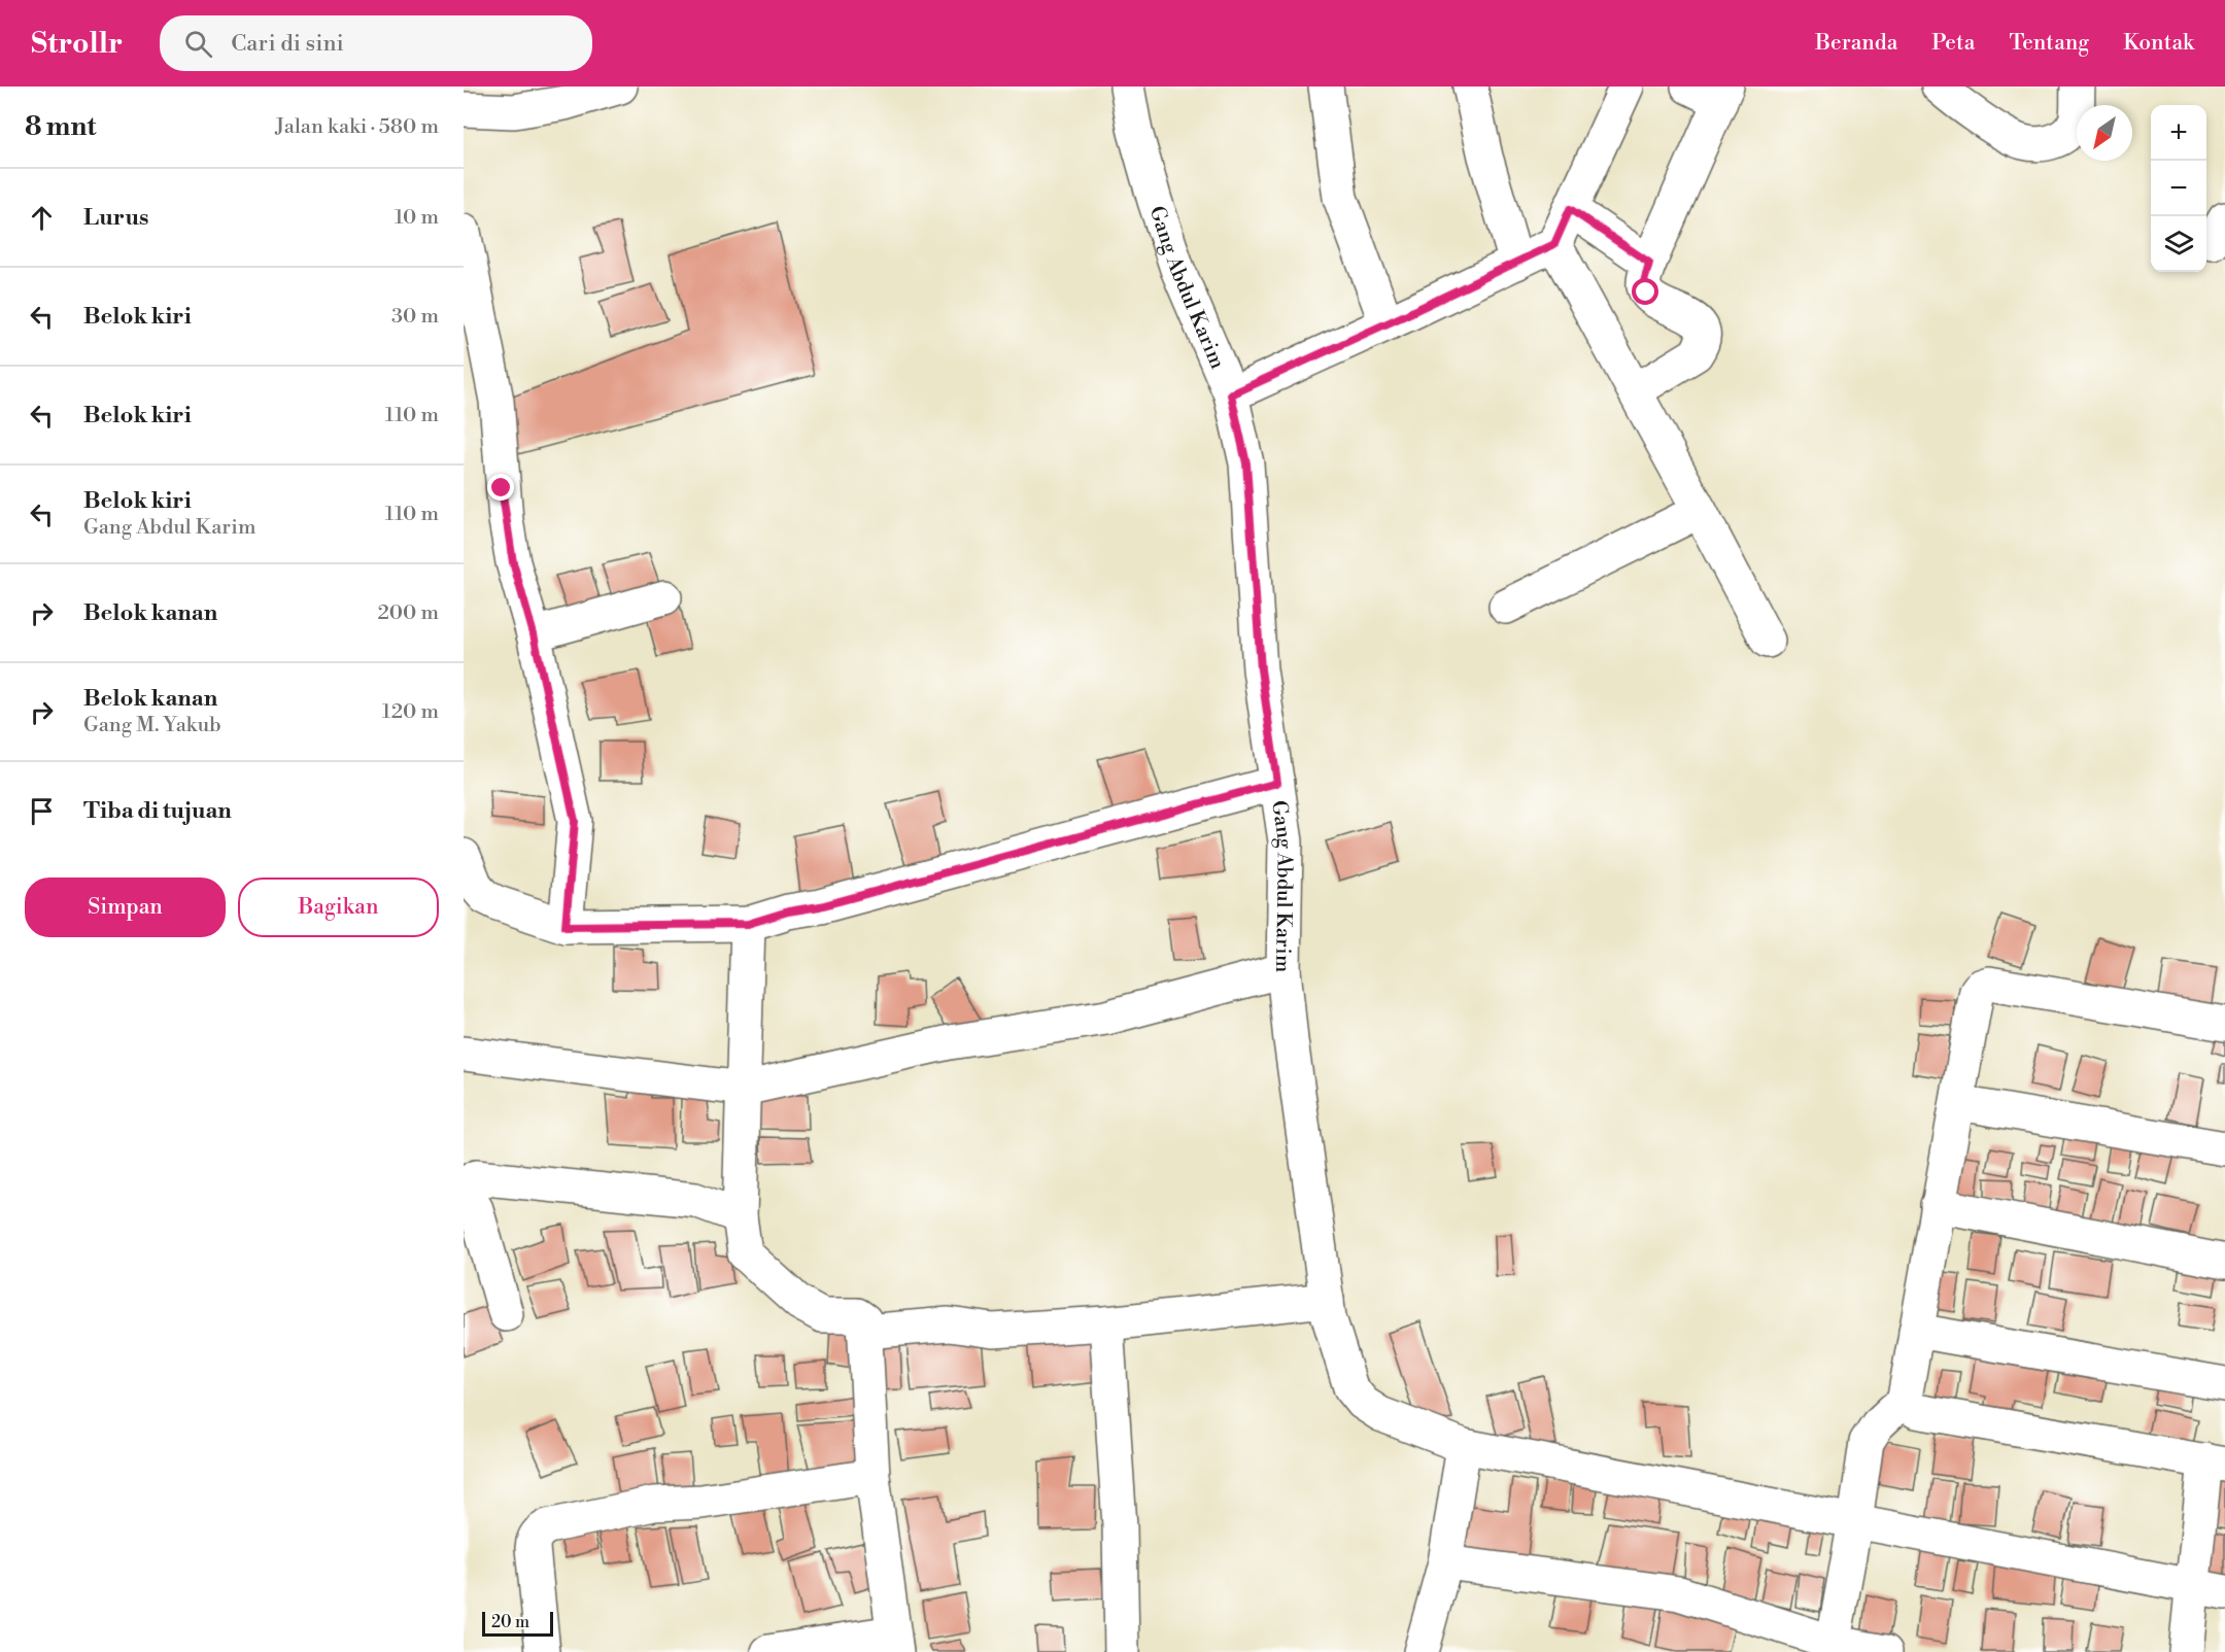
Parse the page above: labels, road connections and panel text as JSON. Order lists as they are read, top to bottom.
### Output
{
  "streets": {
    "street": ["Gang Abdul Karim"]
  },
  "scale_bar": "20 m",
  "north": "bottom left",
  "page": {
    "header": "Strollr",
    "search": "Cari di sini",
    "nav": [
      "Beranda",
      "Peta",
      "Tentang",
      "Kontak"
    ],
    "heading": ["8 mnt", "Jalan kaki · 580 m"],
    "map_buttons": ["+", "−"],
    "list": [
      ["Lurus", "10 m"],
      ["Belok kiri", "30 m"],
      ["Belok kiri", "110 m"],
      ["Belok kiri", "Gang Abdul Karim", "110 m"],
      ["Belok kanan", "200 m"],
      ["Belok kanan", "Gang M. Yakub", "120 m"],
      "Tiba di tujuan"
    ],
    "buttons": ["Simpan", "Bagikan"],
    "scale": "20 m"
  }
}
